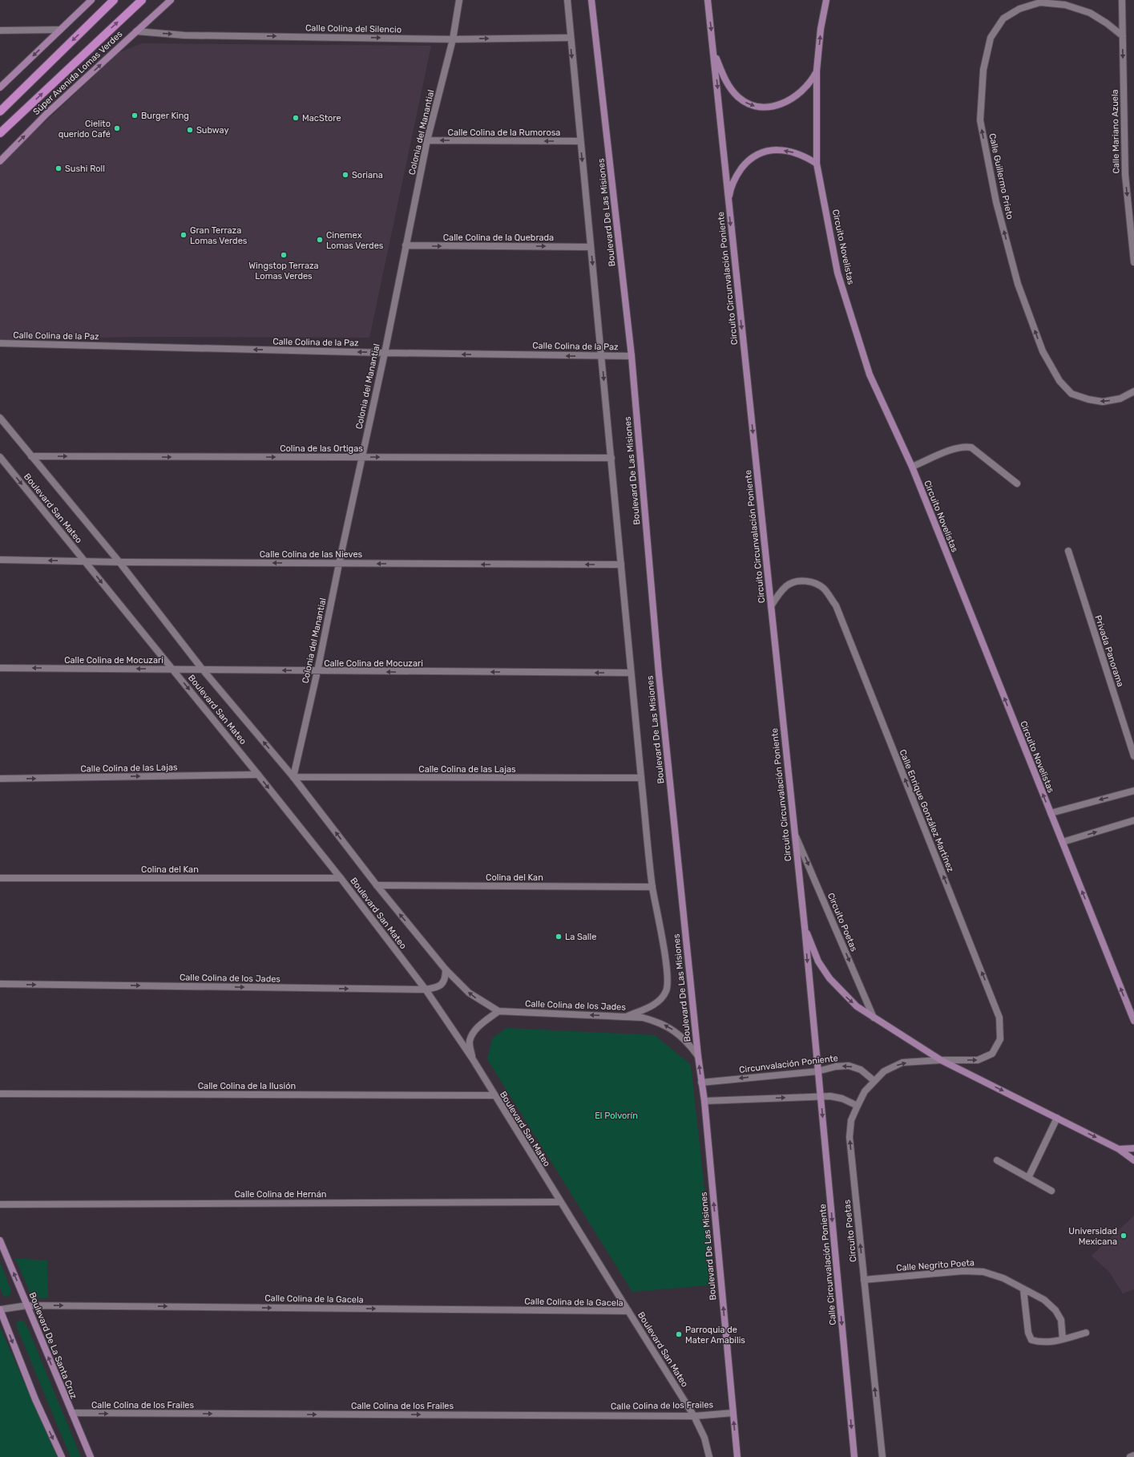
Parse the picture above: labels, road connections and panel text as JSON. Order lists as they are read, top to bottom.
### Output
{
  "streets": {
    "main road": [
      "Súper Avenida Lomas Verdes",
      "Boulevard De Las Misiones",
      "Circuito Novelistas",
      "Circuito Circunvalación Poniente",
      "Circuito Poetas",
      "Calle Circunvalación Poniente",
      "Boulevard De La Santa Cruz"
    ],
    "street": [
      "Calle Colina del Silencio",
      "Calle Mariano Azuela",
      "Colonia del Manantial",
      "Calle Colina de la Rumorosa",
      "Calle Guillermo Prieto",
      "Calle Colina de la Quebrada",
      "Calle Colina de la Paz",
      "Colina de las Ortigas",
      "Boulevard San Mateo",
      "Calle Colina de las Nieves",
      "Privada Panorama",
      "Calle Colina de Mocuzari",
      "Calle Colina de las Lajas",
      "Calle Enrique González Martínez",
      "Colina del Kan",
      "Calle Colina de los Jades",
      "Circunvalación Poniente",
      "Calle Colina de la Ilusión",
      "Calle Colina de Hernán",
      "Calle Negrito Poeta",
      "Calle Colina de la Gacela",
      "Calle Colina de los Frailes"
    ]
  },
  "crossings": [
    ["Calle Colina del Silencio", "Súper Avenida Lomas Verdes"],
    ["Calle Colina del Silencio", "Colonia del Manantial"],
    ["Calle Colina del Silencio", "Boulevard De Las Misiones"],
    ["Calle Mariano Azuela", "Calle Guillermo Prieto"],
    ["Colonia del Manantial", "Calle Colina de la Rumorosa"],
    ["Colonia del Manantial", "Calle Colina de la Quebrada"],
    ["Colonia del Manantial", "Calle Colina de la Paz"],
    ["Colonia del Manantial", "Colina de las Ortigas"],
    ["Colonia del Manantial", "Boulevard San Mateo"],
    ["Colonia del Manantial", "Calle Colina de las Nieves"],
    ["Colonia del Manantial", "Calle Colina de Mocuzari"],
    ["Colonia del Manantial", "Calle Colina de las Lajas"],
    ["Calle Colina de la Rumorosa", "Boulevard De Las Misiones"],
    ["Boulevard De Las Misiones", "Calle Colina de la Quebrada"],
    ["Boulevard De Las Misiones", "Calle Colina de la Paz"],
    ["Boulevard De Las Misiones", "Colina de las Ortigas"],
    ["Boulevard De Las Misiones", "Calle Colina de las Nieves"],
    ["Boulevard De Las Misiones", "Calle Colina de Mocuzari"],
    ["Boulevard De Las Misiones", "Calle Colina de las Lajas"],
    ["Boulevard De Las Misiones", "Colina del Kan"],
    ["Boulevard De Las Misiones", "Calle Colina de los Jades"],
    ["Boulevard De Las Misiones", "Circunvalación Poniente"],
    ["Boulevard De Las Misiones", "Calle Colina de los Frailes"],
    ["Circuito Circunvalación Poniente", "Calle Enrique González Martínez"],
    ["Circuito Circunvalación Poniente", "Circuito Poetas"],
    ["Circuito Circunvalación Poniente", "Circunvalación Poniente"],
    ["Circuito Circunvalación Poniente", "Calle Circunvalación Poniente"],
    ["Colina de las Ortigas", "Boulevard San Mateo"],
    ["Boulevard San Mateo", "Calle Colina de las Nieves"],
    ["Boulevard San Mateo", "Calle Colina de Mocuzari"],
    ["Boulevard San Mateo", "Calle Colina de las Lajas"],
    ["Boulevard San Mateo", "Colina del Kan"],
    ["Boulevard San Mateo", "Calle Colina de los Jades"],
    ["Boulevard San Mateo", "Calle Colina de la Ilusión"],
    ["Boulevard San Mateo", "Calle Colina de Hernán"],
    ["Boulevard San Mateo", "Calle Colina de la Gacela"],
    ["Boulevard San Mateo", "Calle Colina de los Frailes"],
    ["Calle Enrique González Martínez", "Circuito Poetas"],
    ["Circuito Poetas", "Circunvalación Poniente"],
    ["Circuito Poetas", "Calle Negrito Poeta"],
    ["Circunvalación Poniente", "Calle Circunvalación Poniente"],
    ["Calle Colina de la Gacela", "Boulevard De La Santa Cruz"],
    ["Boulevard De La Santa Cruz", "Calle Colina de los Frailes"]
  ],
  "one_way": [
    "Calle Colina del Silencio",
    "Calle Mariano Azuela",
    "Calle Colina de la Rumorosa",
    "Calle Colina de la Quebrada",
    "Circuito Novelistas",
    "Circuito Circunvalación Poniente",
    "Calle Colina de la Paz",
    "Colina de las Ortigas",
    "Calle Colina de las Nieves",
    "Calle Colina de Mocuzari",
    "Calle Colina de las Lajas",
    "Calle Circunvalación Poniente",
    "Calle Colina de la Gacela",
    "Calle Colina de los Frailes"
  ],
  "parks": ["El Polvorín"],
  "places": [
    "Burger King",
    "MacStore",
    "Cielito querido Café",
    "Subway",
    "Sushi Roll",
    "Soriana",
    "Gran Terraza Lomas Verdes",
    "Cinemex Lomas Verdes",
    "Wingstop Terraza Lomas Verdes",
    "La Salle",
    "Universidad Mexicana",
    "Parroquia de Mater Amabilis"
  ]
}
